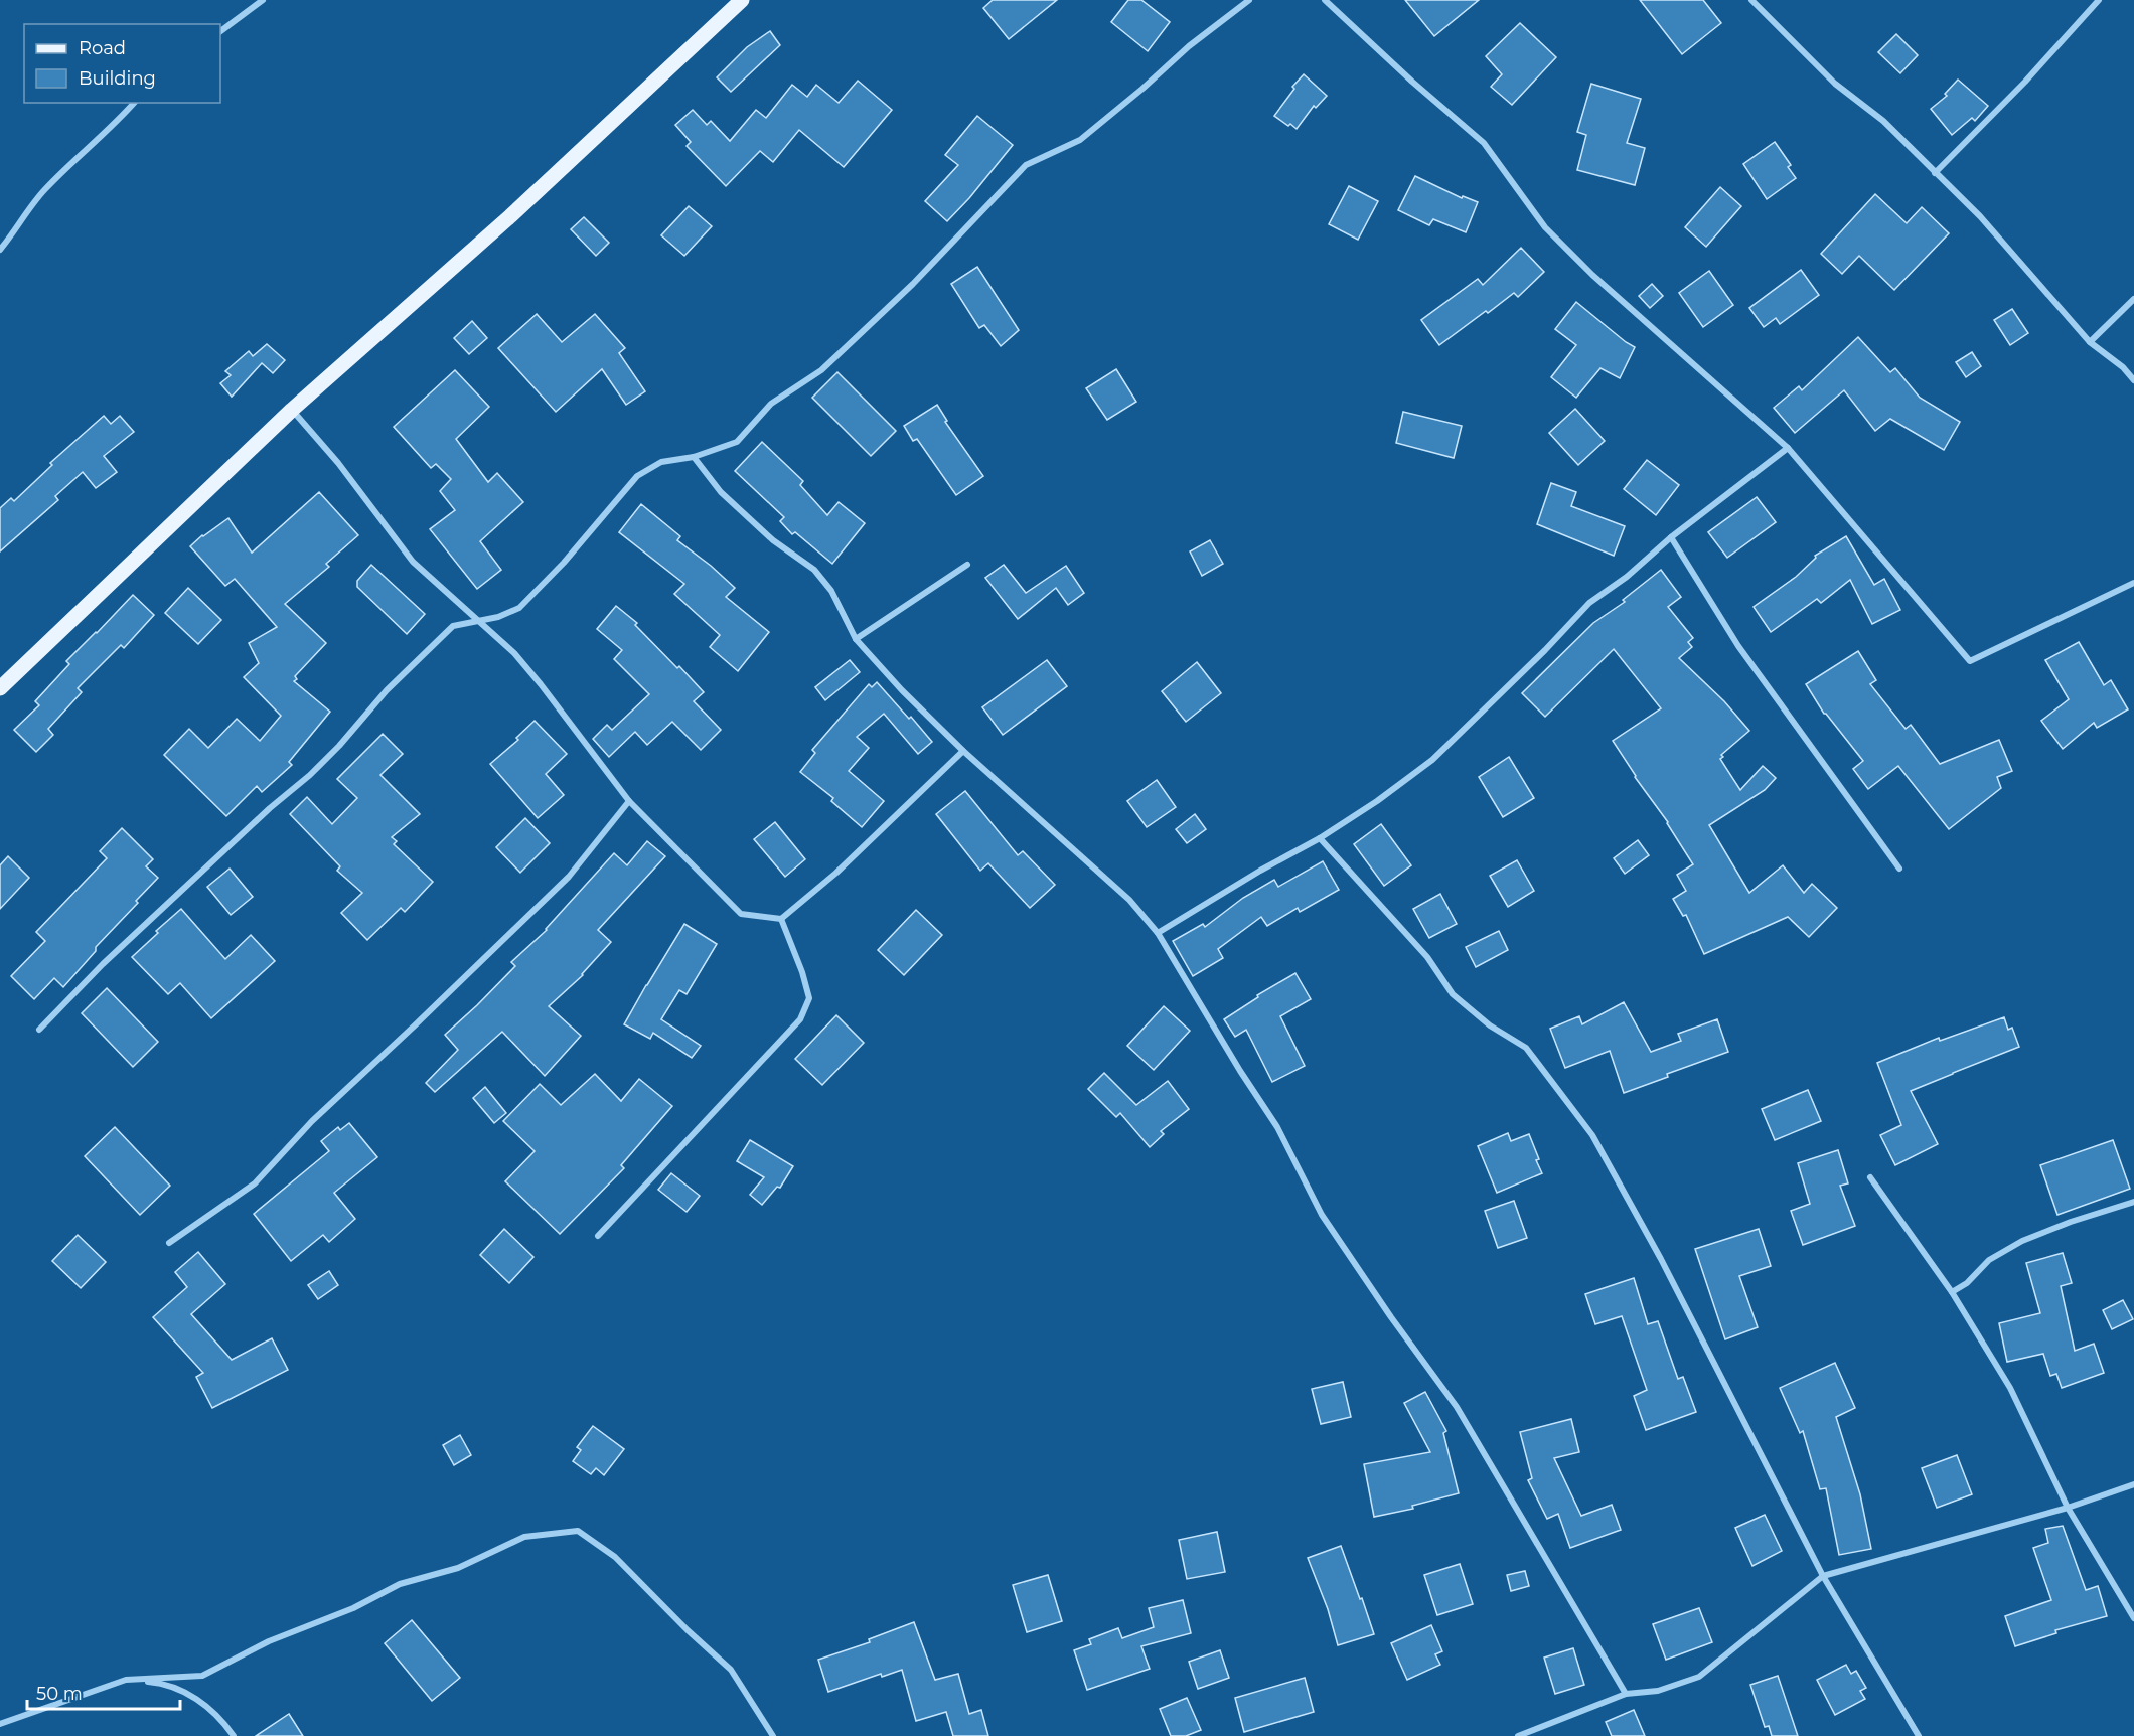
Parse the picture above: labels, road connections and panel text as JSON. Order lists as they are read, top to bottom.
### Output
{
  "legend": ["Road", "Building"],
  "scale_bar": "50 m"
}
